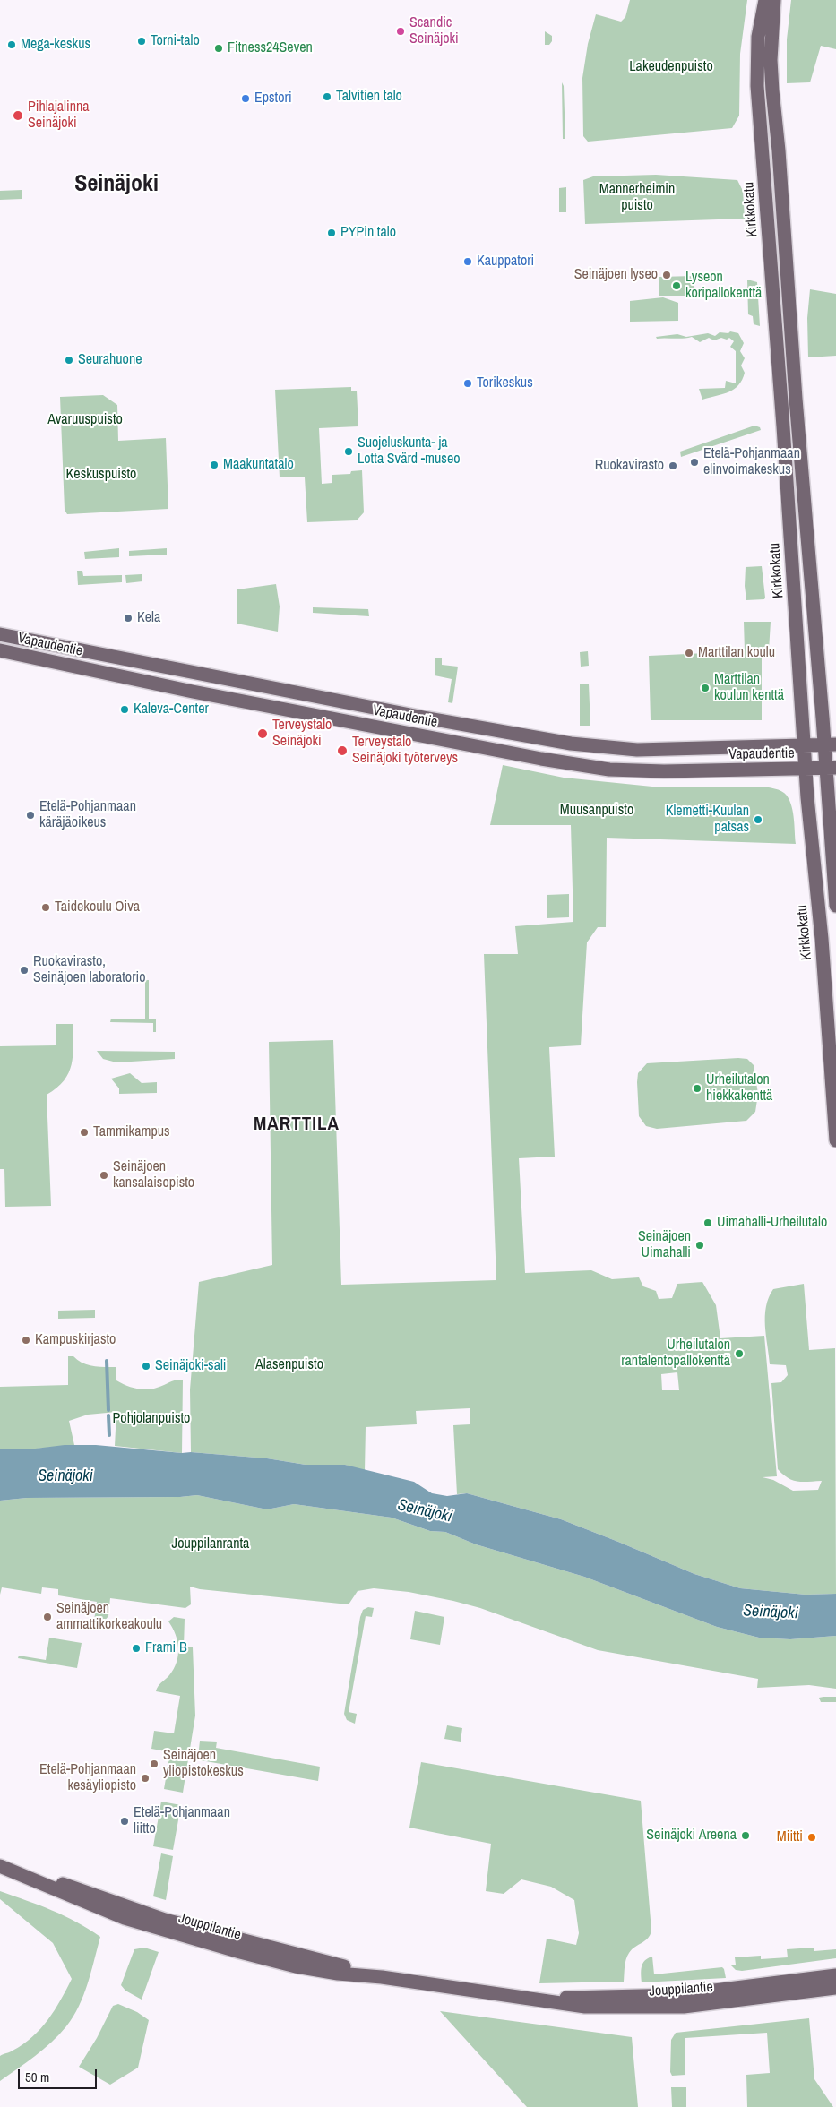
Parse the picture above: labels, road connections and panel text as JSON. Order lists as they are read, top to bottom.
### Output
{
  "streets": {
    "main road": ["Kirkkokatu", "Vapaudentie", "Jouppilantie"]
  },
  "crossings": [
    ["Kirkkokatu", "Vapaudentie"]
  ],
  "districts": ["Seinäjoki", "MARTTILA"],
  "water": ["Seinäjoki"],
  "parks": [
    "Lakeudenpuisto",
    "Mannerheimin puisto",
    "Avaruuspuisto",
    "Keskuspuisto",
    "Muusanpuisto",
    "Alasenpuisto",
    "Pohjolanpuisto",
    "Jouppilanranta"
  ],
  "places": [
    "Scandic Seinäjoki",
    "Torni-talo",
    "Mega-keskus",
    "Fitness24Seven",
    "Talvitien talo",
    "Epstori",
    "Pihlajalinna Seinäjoki",
    "PYPin talo",
    "Kauppatori",
    "Seinäjoen lyseo",
    "Lyseon koripallokenttä",
    "Seurahuone",
    "Torikeskus",
    "Suojeluskunta- ja Lotta Svärd -museo",
    "Etelä-Pohjanmaan elinvoimakeskus",
    "Maakuntatalo",
    "Ruokavirasto",
    "Kela",
    "Marttilan koulu",
    "Marttilan koulun kenttä",
    "Kaleva-Center",
    "Terveystalo Seinäjoki",
    "Terveystalo Seinäjoki työterveys",
    "Etelä-Pohjanmaan käräjäoikeus",
    "Klemetti-Kuulan patsas",
    "Taidekoulu Oiva",
    "Ruokavirasto, Seinäjoen laboratorio",
    "Urheilutalon hiekkakenttä",
    "Tammikampus",
    "Seinäjoen kansalaisopisto",
    "Uimahalli-Urheilutalo",
    "Seinäjoen Uimahalli",
    "Kampuskirjasto",
    "Urheilutalon rantalentopallokenttä",
    "Seinäjoki-sali",
    "Seinäjoen ammattikorkeakoulu",
    "Frami B",
    "Seinäjoen yliopistokeskus",
    "Etelä-Pohjanmaan kesäyliopisto",
    "Etelä-Pohjanmaan liitto",
    "Seinäjoki Areena",
    "Miitti"
  ],
  "scale_bar": "50 m"
}
